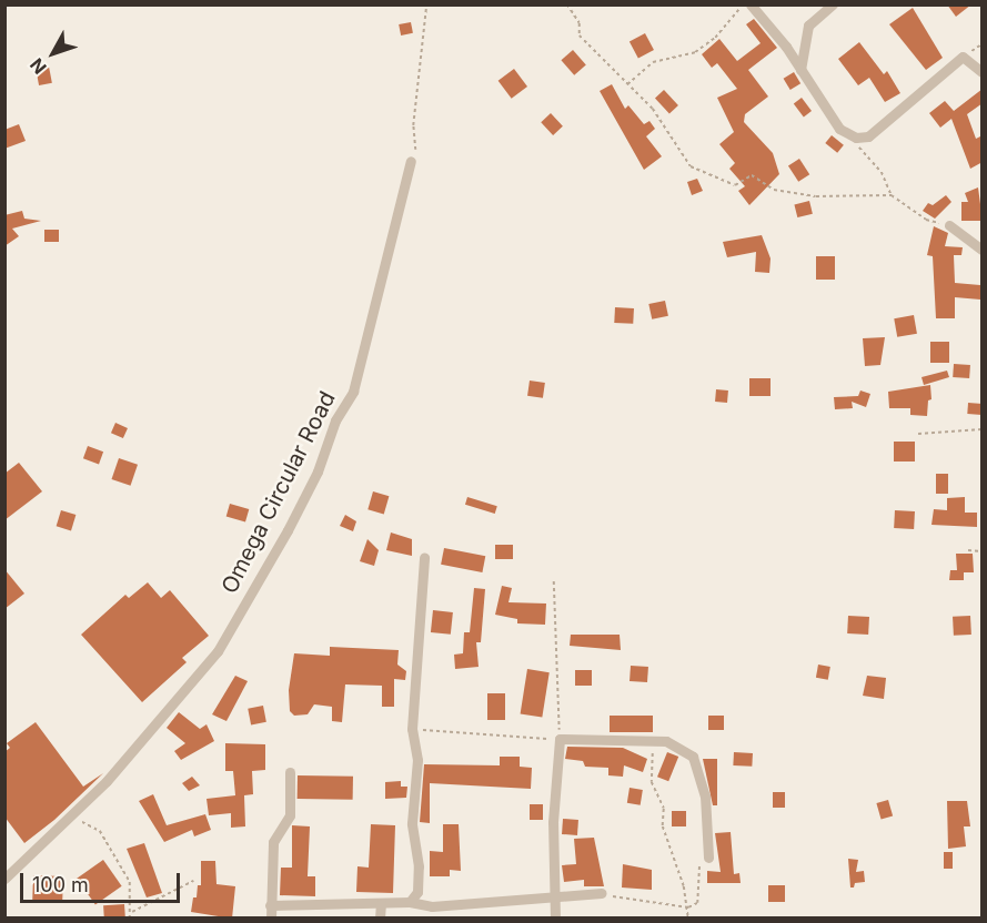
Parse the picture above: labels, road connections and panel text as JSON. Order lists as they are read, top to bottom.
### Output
{
  "streets": {
    "street": ["Omega Circular Road"]
  },
  "scale_bar": "100 m",
  "north": "bottom left"
}
